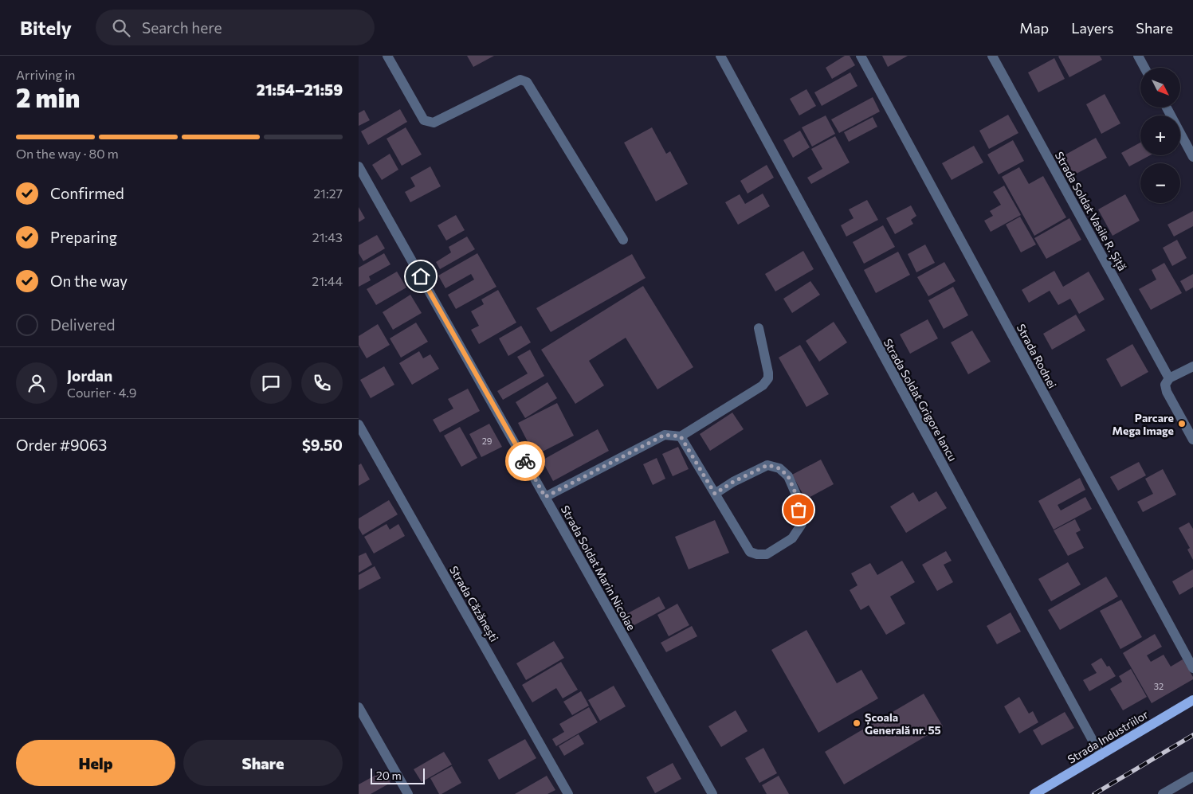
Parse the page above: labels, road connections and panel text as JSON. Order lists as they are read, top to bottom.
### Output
{
  "streets": {
    "main road": ["Strada Industriilor"],
    "street": [
      "Strada Soldat Vasile R. Șiță",
      "Strada Rodnei",
      "Strada Soldat Grigore Iancu",
      "Strada Soldat Marin Nicolae",
      "Strada Căzănești"
    ]
  },
  "crossings": [
    ["Strada Soldat Grigore Iancu", "Strada Industriilor"]
  ],
  "places": ["Parcare Mega Image", "Școala Generală nr. 55"],
  "house_numbers": ["29", "32"],
  "scale_bar": "20 m",
  "north": "bottom right",
  "page": {
    "header": "Bitely",
    "search": "Search here",
    "nav": ["Map", "Layers", "Share"],
    "heading": ["2 min", "Arriving in", "21:54–21:59"],
    "panel": [
      "Jordan",
      "Courier · 4.9",
      "Order #9063",
      "$9.50"
    ],
    "map_buttons": ["+", "−"],
    "bar": "On the way · 80 m",
    "list": [
      ["Confirmed", "21:27"],
      ["Preparing", "21:43"],
      ["On the way", "21:44"],
      "Delivered"
    ],
    "buttons": ["Help", "Share"],
    "scale": "20 m"
  }
}
